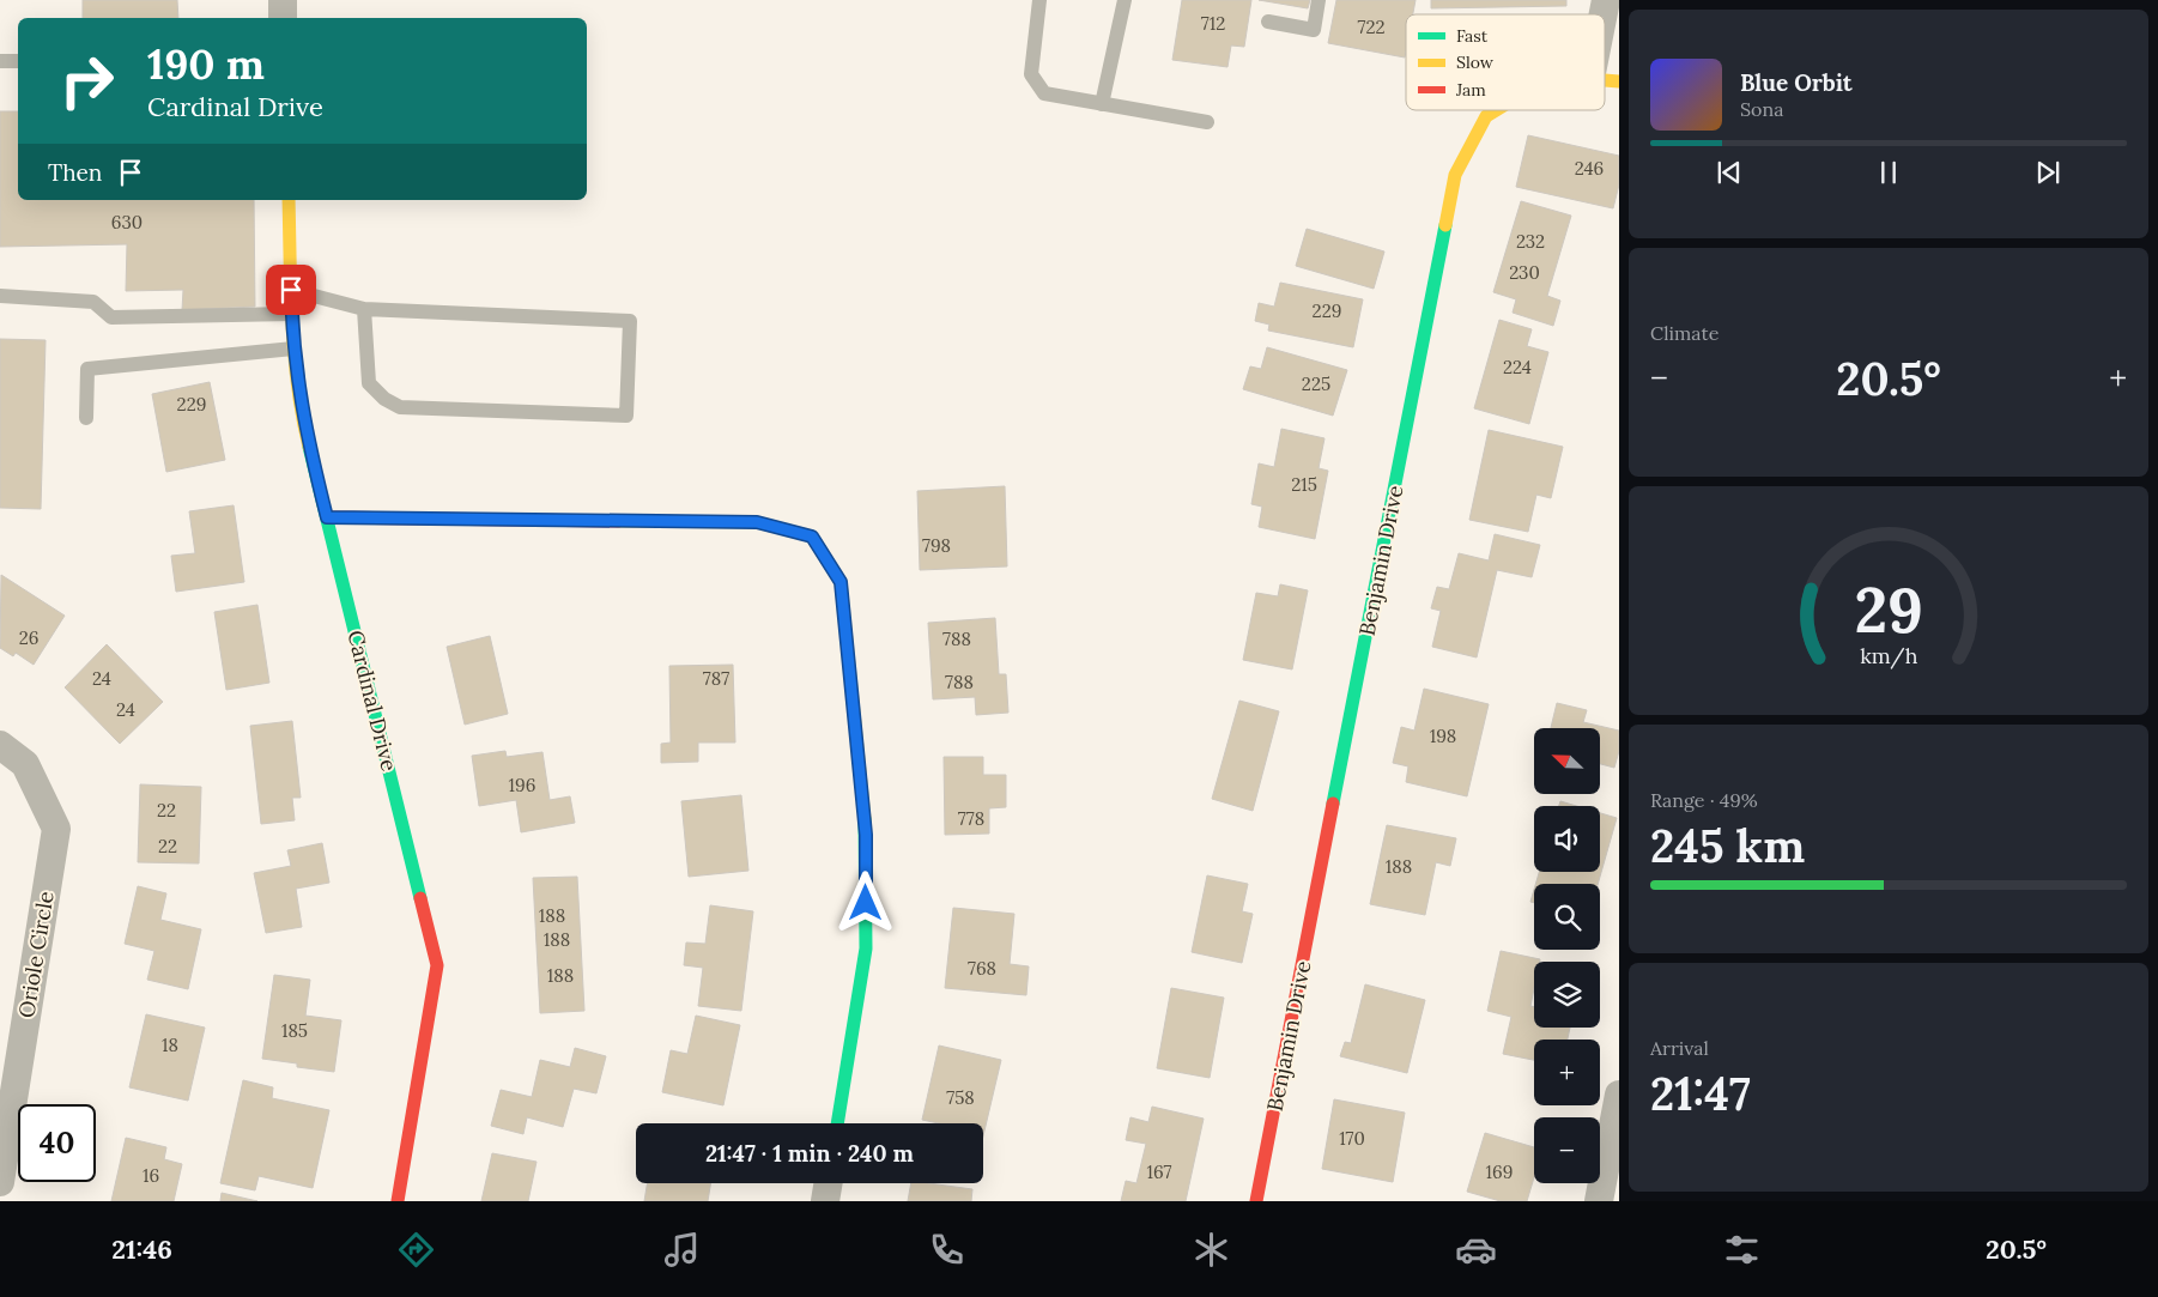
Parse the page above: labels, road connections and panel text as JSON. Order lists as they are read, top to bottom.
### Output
{
  "streets": {
    "street": ["Benjamin Drive", "Cardinal Drive", "Oriole Circle"]
  },
  "house_numbers": [
    "712",
    "722",
    "246",
    "630",
    "232",
    "230",
    "229",
    "224",
    "225",
    "229",
    "215",
    "798",
    "26",
    "788",
    "24",
    "787",
    "788",
    "24",
    "198",
    "196",
    "22",
    "778",
    "22",
    "188",
    "188",
    "188",
    "768",
    "188",
    "185",
    "18",
    "758",
    "170",
    "167",
    "169",
    "16"
  ],
  "legend": ["Fast", "Slow", "Jam"],
  "north": "top left",
  "page": {
    "turn": ["190 m", "Cardinal Drive"],
    "song": ["Blue Orbit", "Sona"],
    "then": "Then",
    "tile": [
      "Climate",
      ["Range · 49%", "245 km"],
      ["Arrival", "21:47"]
    ],
    "heat": ["−", "20.5°", "+"],
    "map_buttons": ["+", "−"],
    "limit": "40",
    "trip": "21:47 · 1 min · 240 m",
    "tabs": ["21:46", "20.5°"],
    "gauge": ["29", "km/h"]
  }
}
